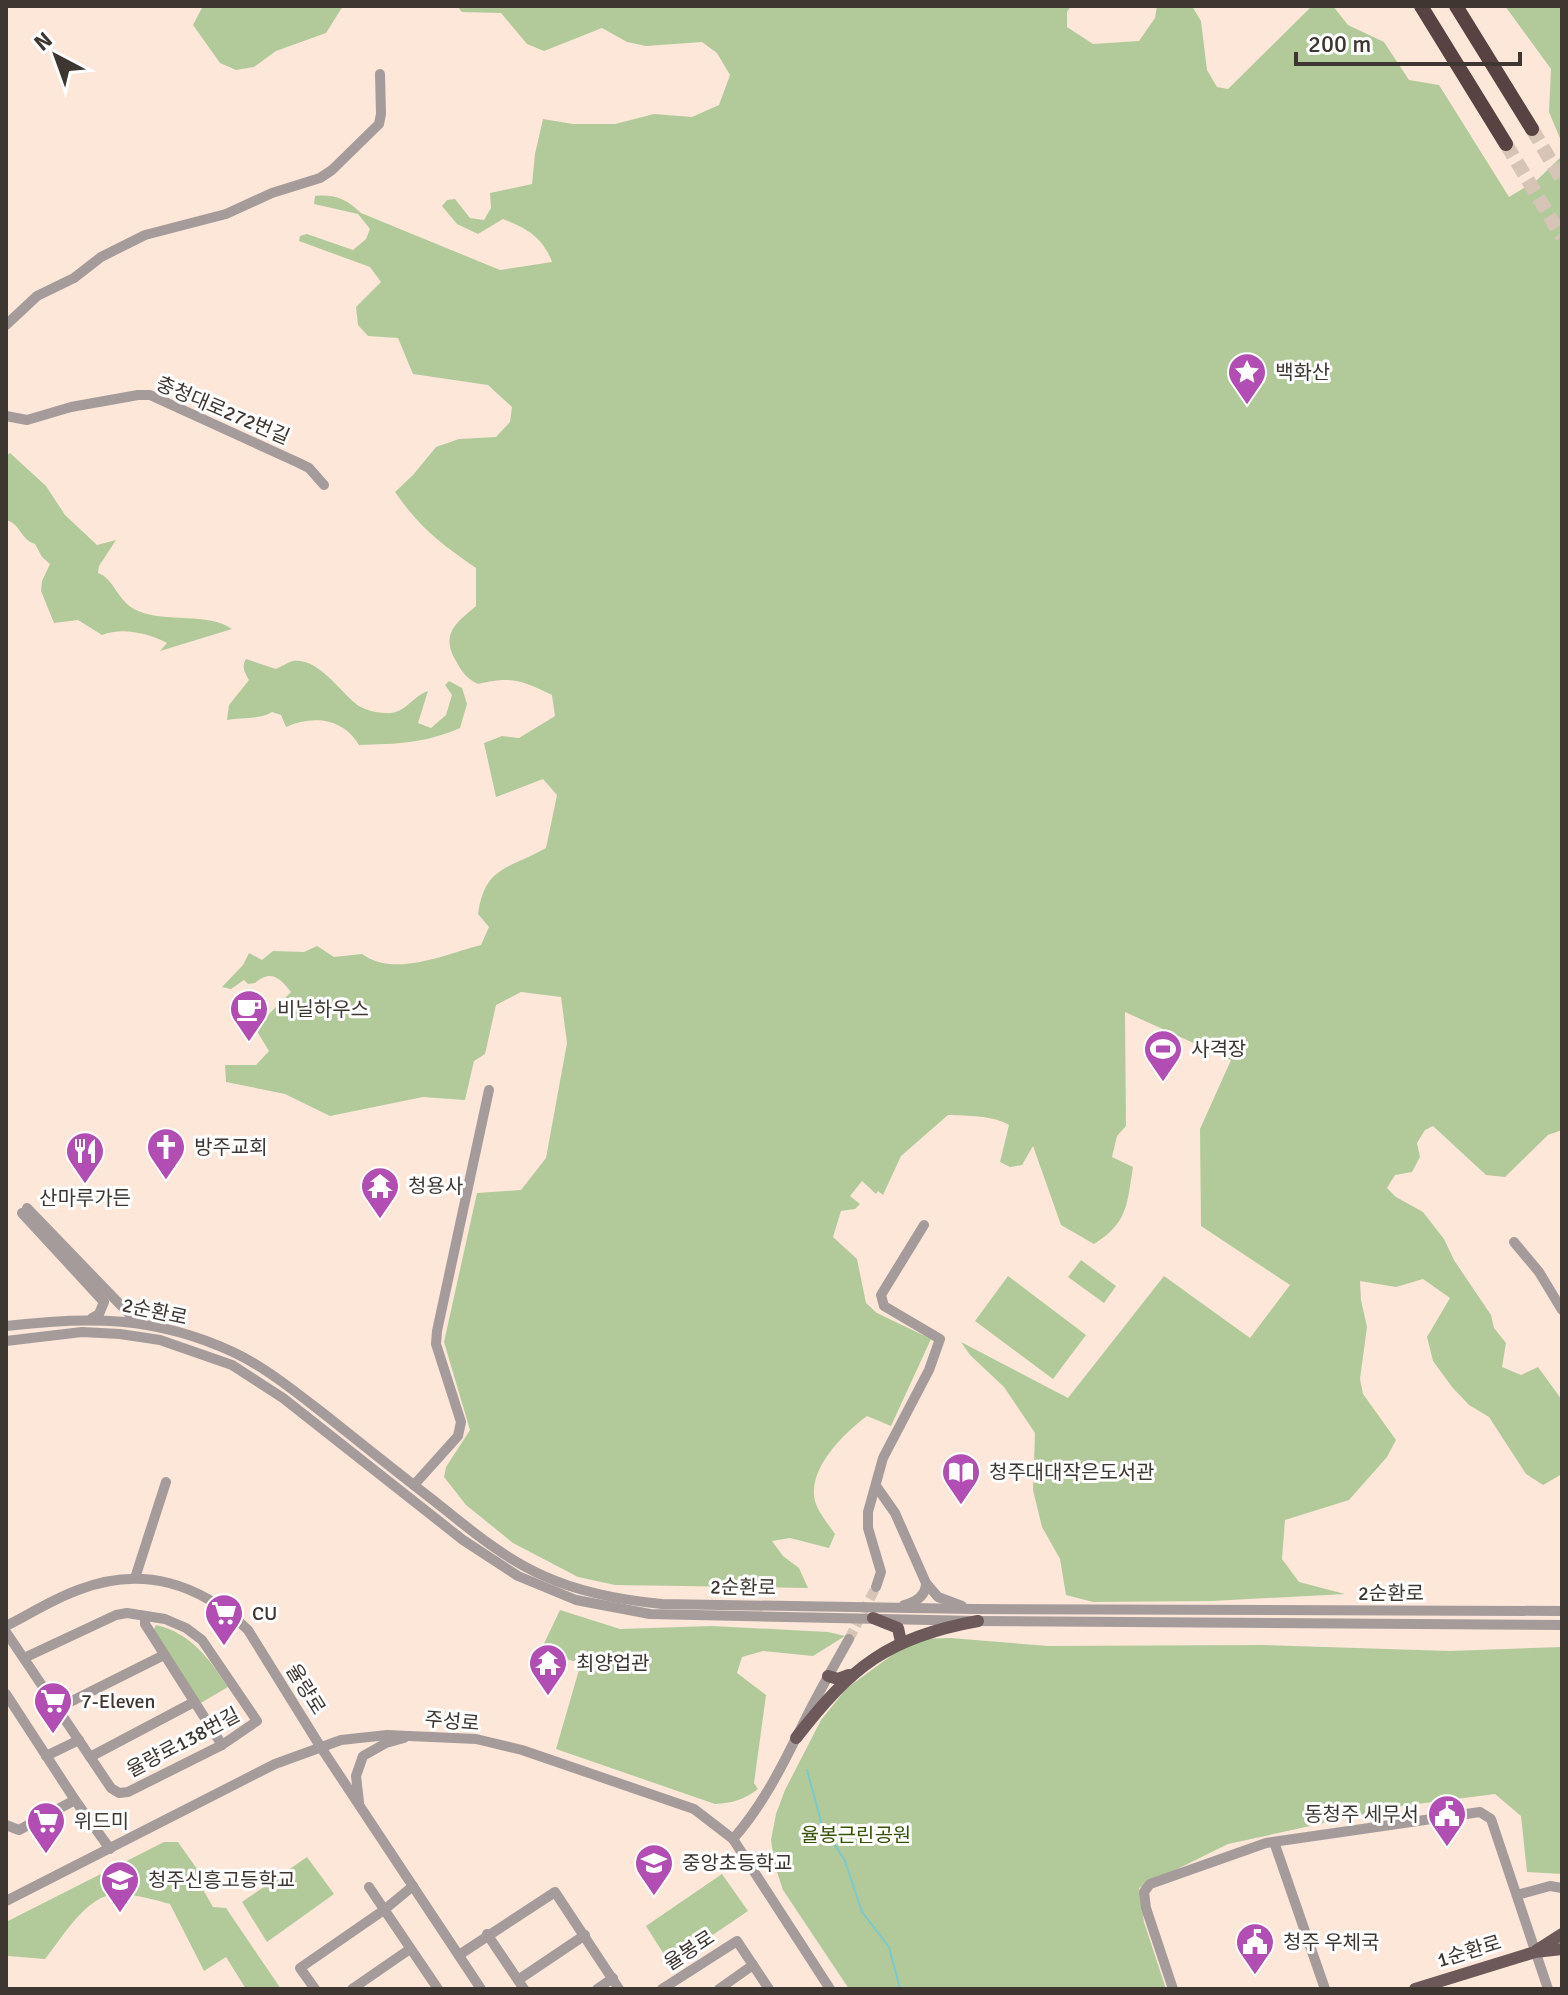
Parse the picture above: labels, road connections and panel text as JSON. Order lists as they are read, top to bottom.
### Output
{
  "streets": {
    "main road": ["1순환로"],
    "street": [
      "충청대로272번길",
      "2순환로",
      "율량로",
      "주성로",
      "율량로138번길",
      "율봉로"
    ]
  },
  "crossings": [
    ["율량로", "주성로"],
    ["율량로", "율량로138번길"]
  ],
  "parks": ["율봉근린공원"],
  "places": {
    "place": ["백화산"],
    "cafe": ["비닐하우스"],
    "sports": ["사격장"],
    "church": ["방주교회"],
    "restaurant": ["산마루가든"],
    "temple": ["청용사", "최양업관"],
    "library": ["청주대대작은도서관"],
    "supermarket": ["CU", "7-Eleven", "위드미"],
    "public building": ["동청주 세무서", "청주 우체국"],
    "school or university": ["중앙초등학교", "청주신흥고등학교"]
  },
  "scale_bar": "200 m",
  "north": "top left"
}
